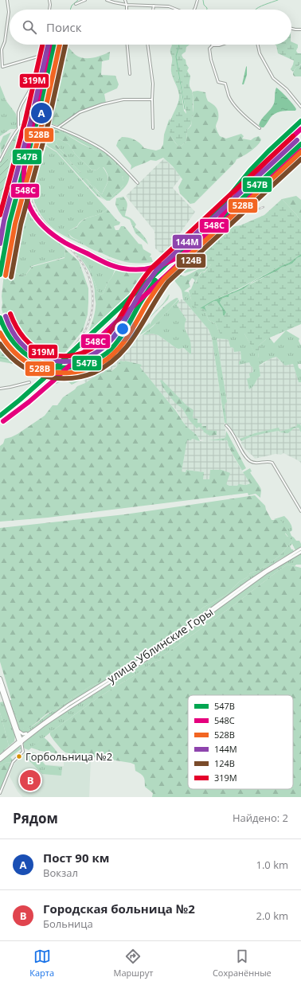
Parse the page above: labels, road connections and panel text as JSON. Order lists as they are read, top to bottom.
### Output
{
  "streets": {
    "main road": ["улица Ублинские Горы"]
  },
  "places": ["Горбольница №2"],
  "lines": [
    "transit line 547В",
    "transit line 548С",
    "transit line 528В",
    "transit line 144М",
    "transit line 124В",
    "transit line 319М"
  ],
  "legend": [
    "547В",
    "548С",
    "528В",
    "144М",
    "124В",
    "319М"
  ],
  "page": {
    "search": "Поиск",
    "pins": ["A", "B"],
    "heading": ["Рядом", "Найдено: 2"],
    "list": [
      {
        "mark": "A",
        "name": "Пост 90 км",
        "note": "Вокзал",
        "value": "1.0 km"
      },
      {
        "mark": "B",
        "name": "Городская больница №2",
        "note": "Больница",
        "value": "2.0 km"
      }
    ],
    "nav": ["Карта", "Маршрут", "Сохранённые"]
  }
}
